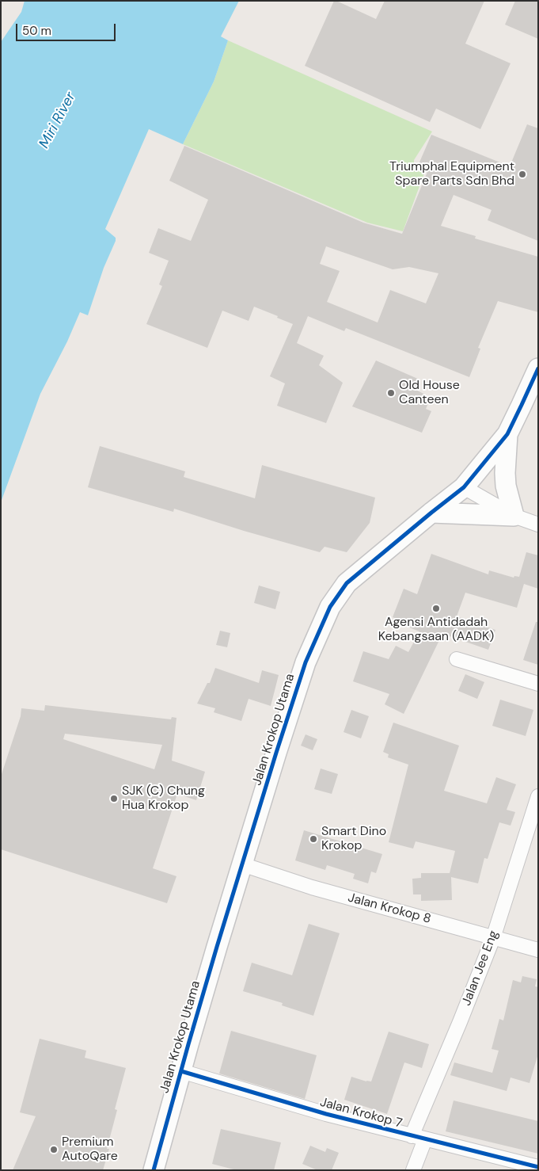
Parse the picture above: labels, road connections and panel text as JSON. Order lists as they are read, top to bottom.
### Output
{
  "streets": {
    "street": [
      "Jalan Krokop Utama",
      "Jalan Krokop 8",
      "Jalan Jee Eng",
      "Jalan Krokop 7"
    ]
  },
  "crossings": [
    ["Jalan Krokop Utama", "Jalan Krokop 8"],
    ["Jalan Krokop Utama", "Jalan Krokop 7"],
    ["Jalan Krokop 8", "Jalan Jee Eng"],
    ["Jalan Jee Eng", "Jalan Krokop 7"]
  ],
  "water": ["Miri River"],
  "places": [
    "Triumphal Equipment Spare Parts Sdn Bhd",
    "Old House Canteen",
    "Agensi Antidadah Kebangsaan (AADK)",
    "SJK (C) Chung Hua Krokop",
    "Smart Dino Krokop",
    "Premium AutoQare"
  ],
  "scale_bar": "50 m"
}
